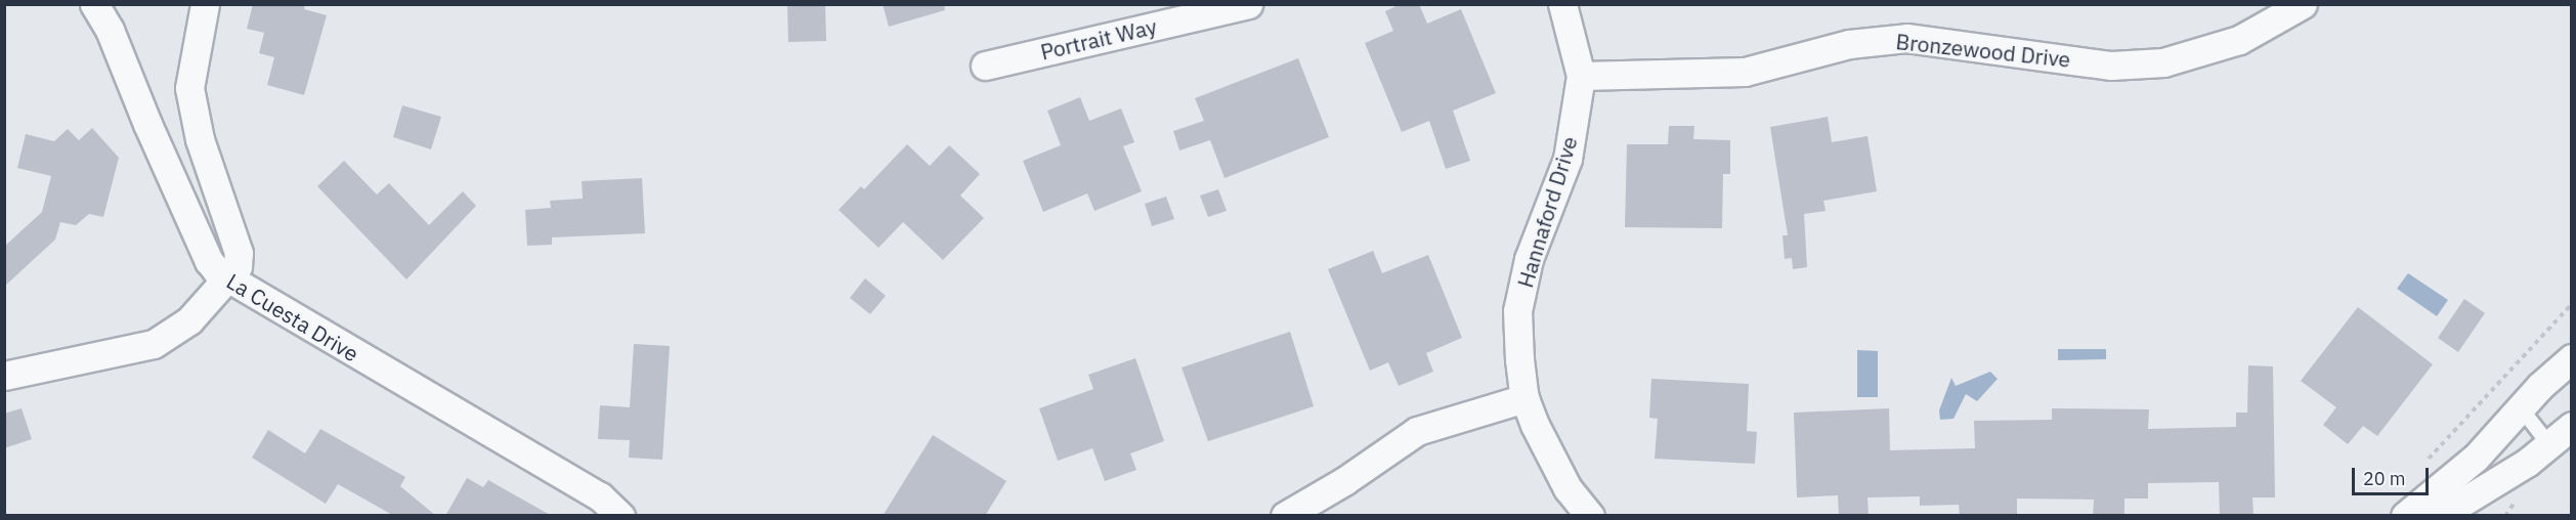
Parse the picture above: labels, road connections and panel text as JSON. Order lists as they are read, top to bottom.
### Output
{
  "streets": {
    "street": [
      "Portrait Way",
      "Bronzewood Drive",
      "Hannaford Drive",
      "La Cuesta Drive"
    ]
  },
  "crossings": [
    ["Bronzewood Drive", "Hannaford Drive"]
  ],
  "scale_bar": "20 m"
}
